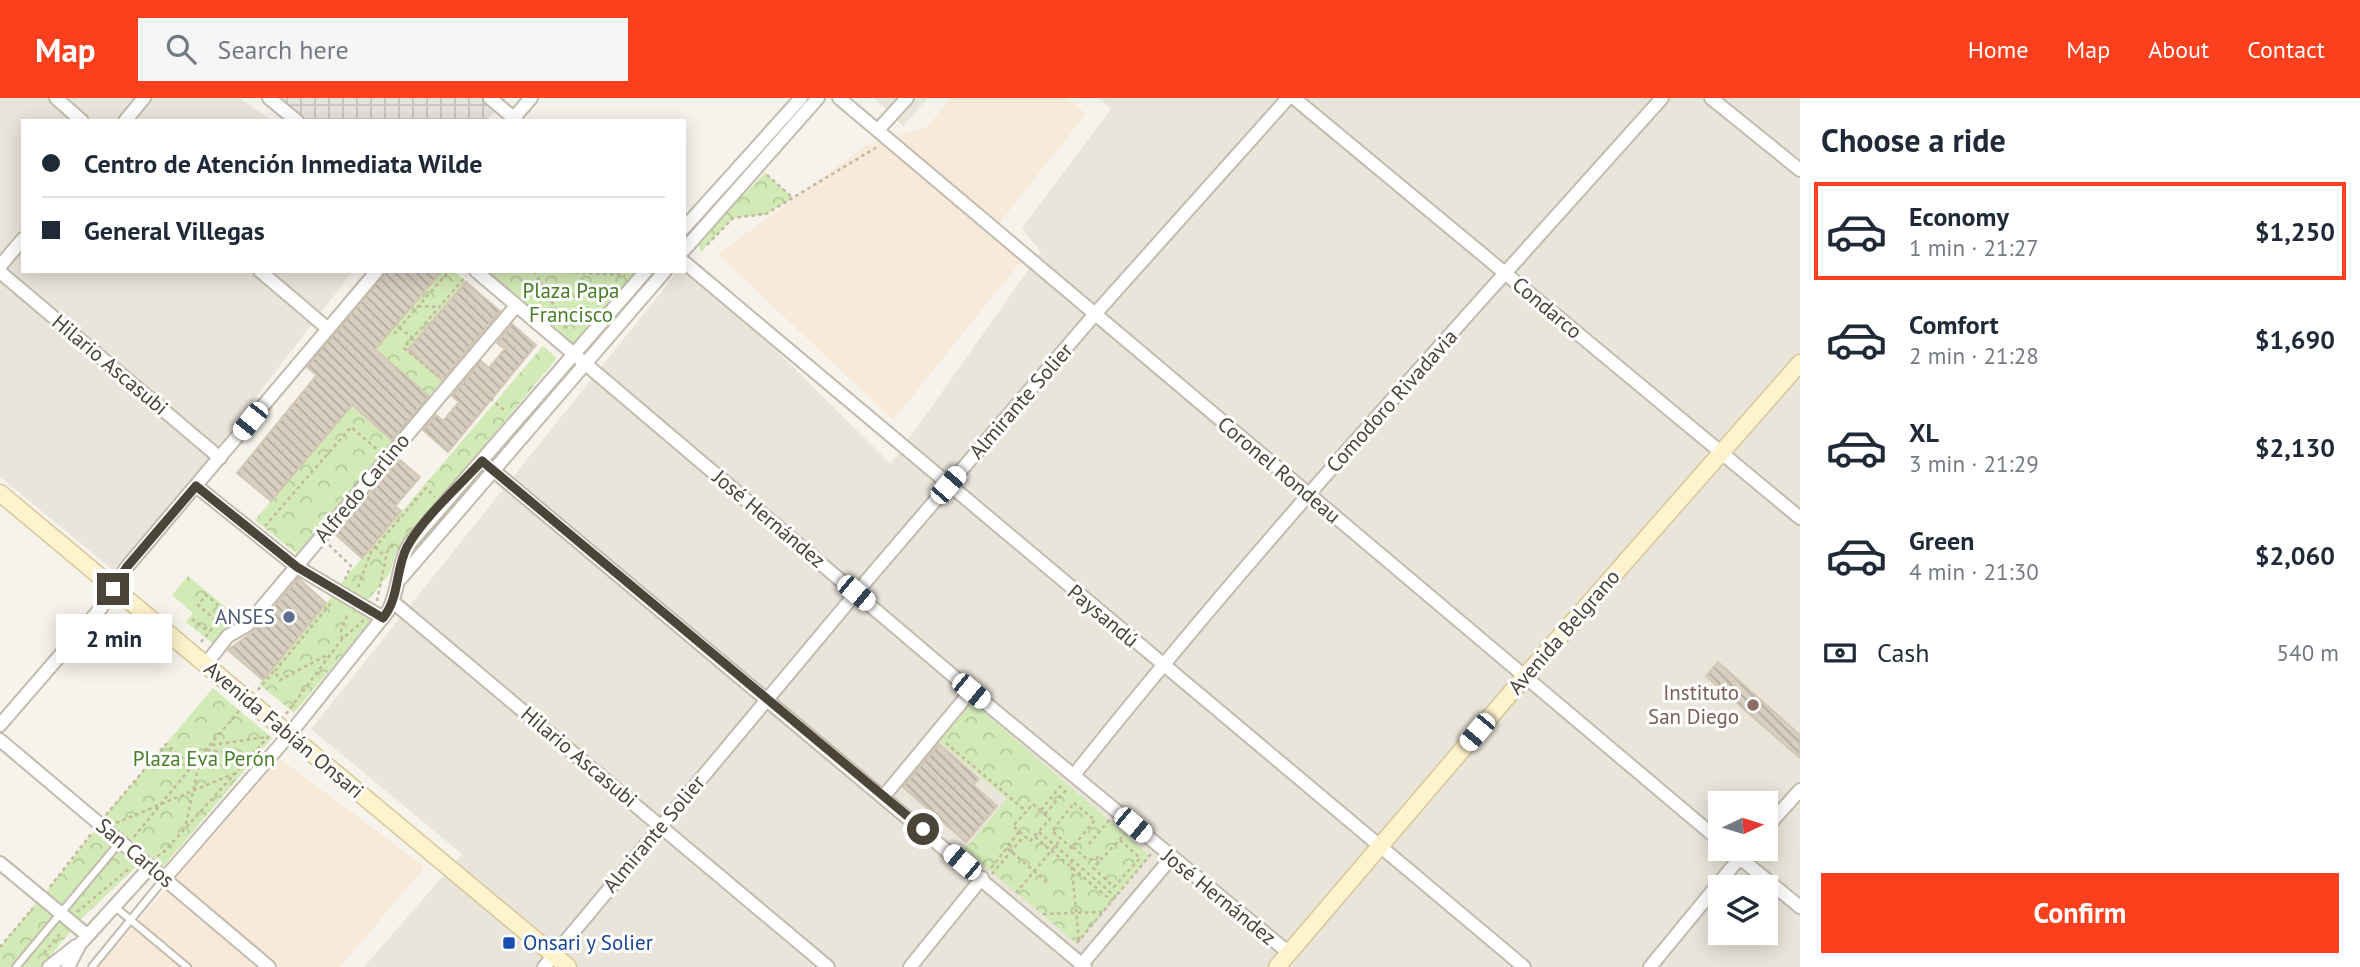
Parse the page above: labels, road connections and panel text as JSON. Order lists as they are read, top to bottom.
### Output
{
  "streets": {
    "street": [
      "Condarco",
      "Hilario Ascasubi",
      "Almirante Solier",
      "Comodoro Rivadavia",
      "Coronel Rondeau",
      "Alfredo Carlino",
      "José Hernández",
      "Paysandú",
      "Avenida Belgrano",
      "Avenida Fabián Onsari",
      "San Carlos"
    ]
  },
  "crossings": [
    ["Condarco", "Comodoro Rivadavia"],
    ["Condarco", "Avenida Belgrano"],
    ["Hilario Ascasubi", "Almirante Solier"],
    ["Almirante Solier", "Coronel Rondeau"],
    ["Almirante Solier", "José Hernández"],
    ["Almirante Solier", "Paysandú"],
    ["Almirante Solier", "Avenida Fabián Onsari"],
    ["Comodoro Rivadavia", "Coronel Rondeau"],
    ["Comodoro Rivadavia", "José Hernández"],
    ["Comodoro Rivadavia", "Paysandú"],
    ["Coronel Rondeau", "Avenida Belgrano"],
    ["Alfredo Carlino", "José Hernández"],
    ["Alfredo Carlino", "Avenida Fabián Onsari"],
    ["José Hernández", "Avenida Belgrano"],
    ["Paysandú", "Avenida Belgrano"]
  ],
  "parks": ["Plaza Papa Francisco", "Plaza Eva Perón"],
  "places": {
    "other": ["ANSES", "Instituto San Diego"],
    "transit": ["Onsari y Solier"]
  },
  "north": "right",
  "page": {
    "header": "Map",
    "search": "Search here",
    "nav": [
      "Home",
      "Map",
      "About",
      "Contact"
    ],
    "heading": "Choose a ride",
    "banner": ["Centro de Atención Inmediata Wilde", "General Villegas"],
    "list": [
      {
        "name": "Economy",
        "note": "1 min · 21:27",
        "value": "$1,250"
      },
      {
        "name": "Comfort",
        "note": "2 min · 21:28",
        "value": "$1,690"
      },
      {
        "name": "XL",
        "note": "3 min · 21:29",
        "value": "$2,130"
      },
      {
        "name": "Green",
        "note": "4 min · 21:30",
        "value": "$2,060"
      }
    ],
    "bubble": "2 min",
    "pay": ["Cash", "540 m"],
    "buttons": "Confirm"
  }
}
